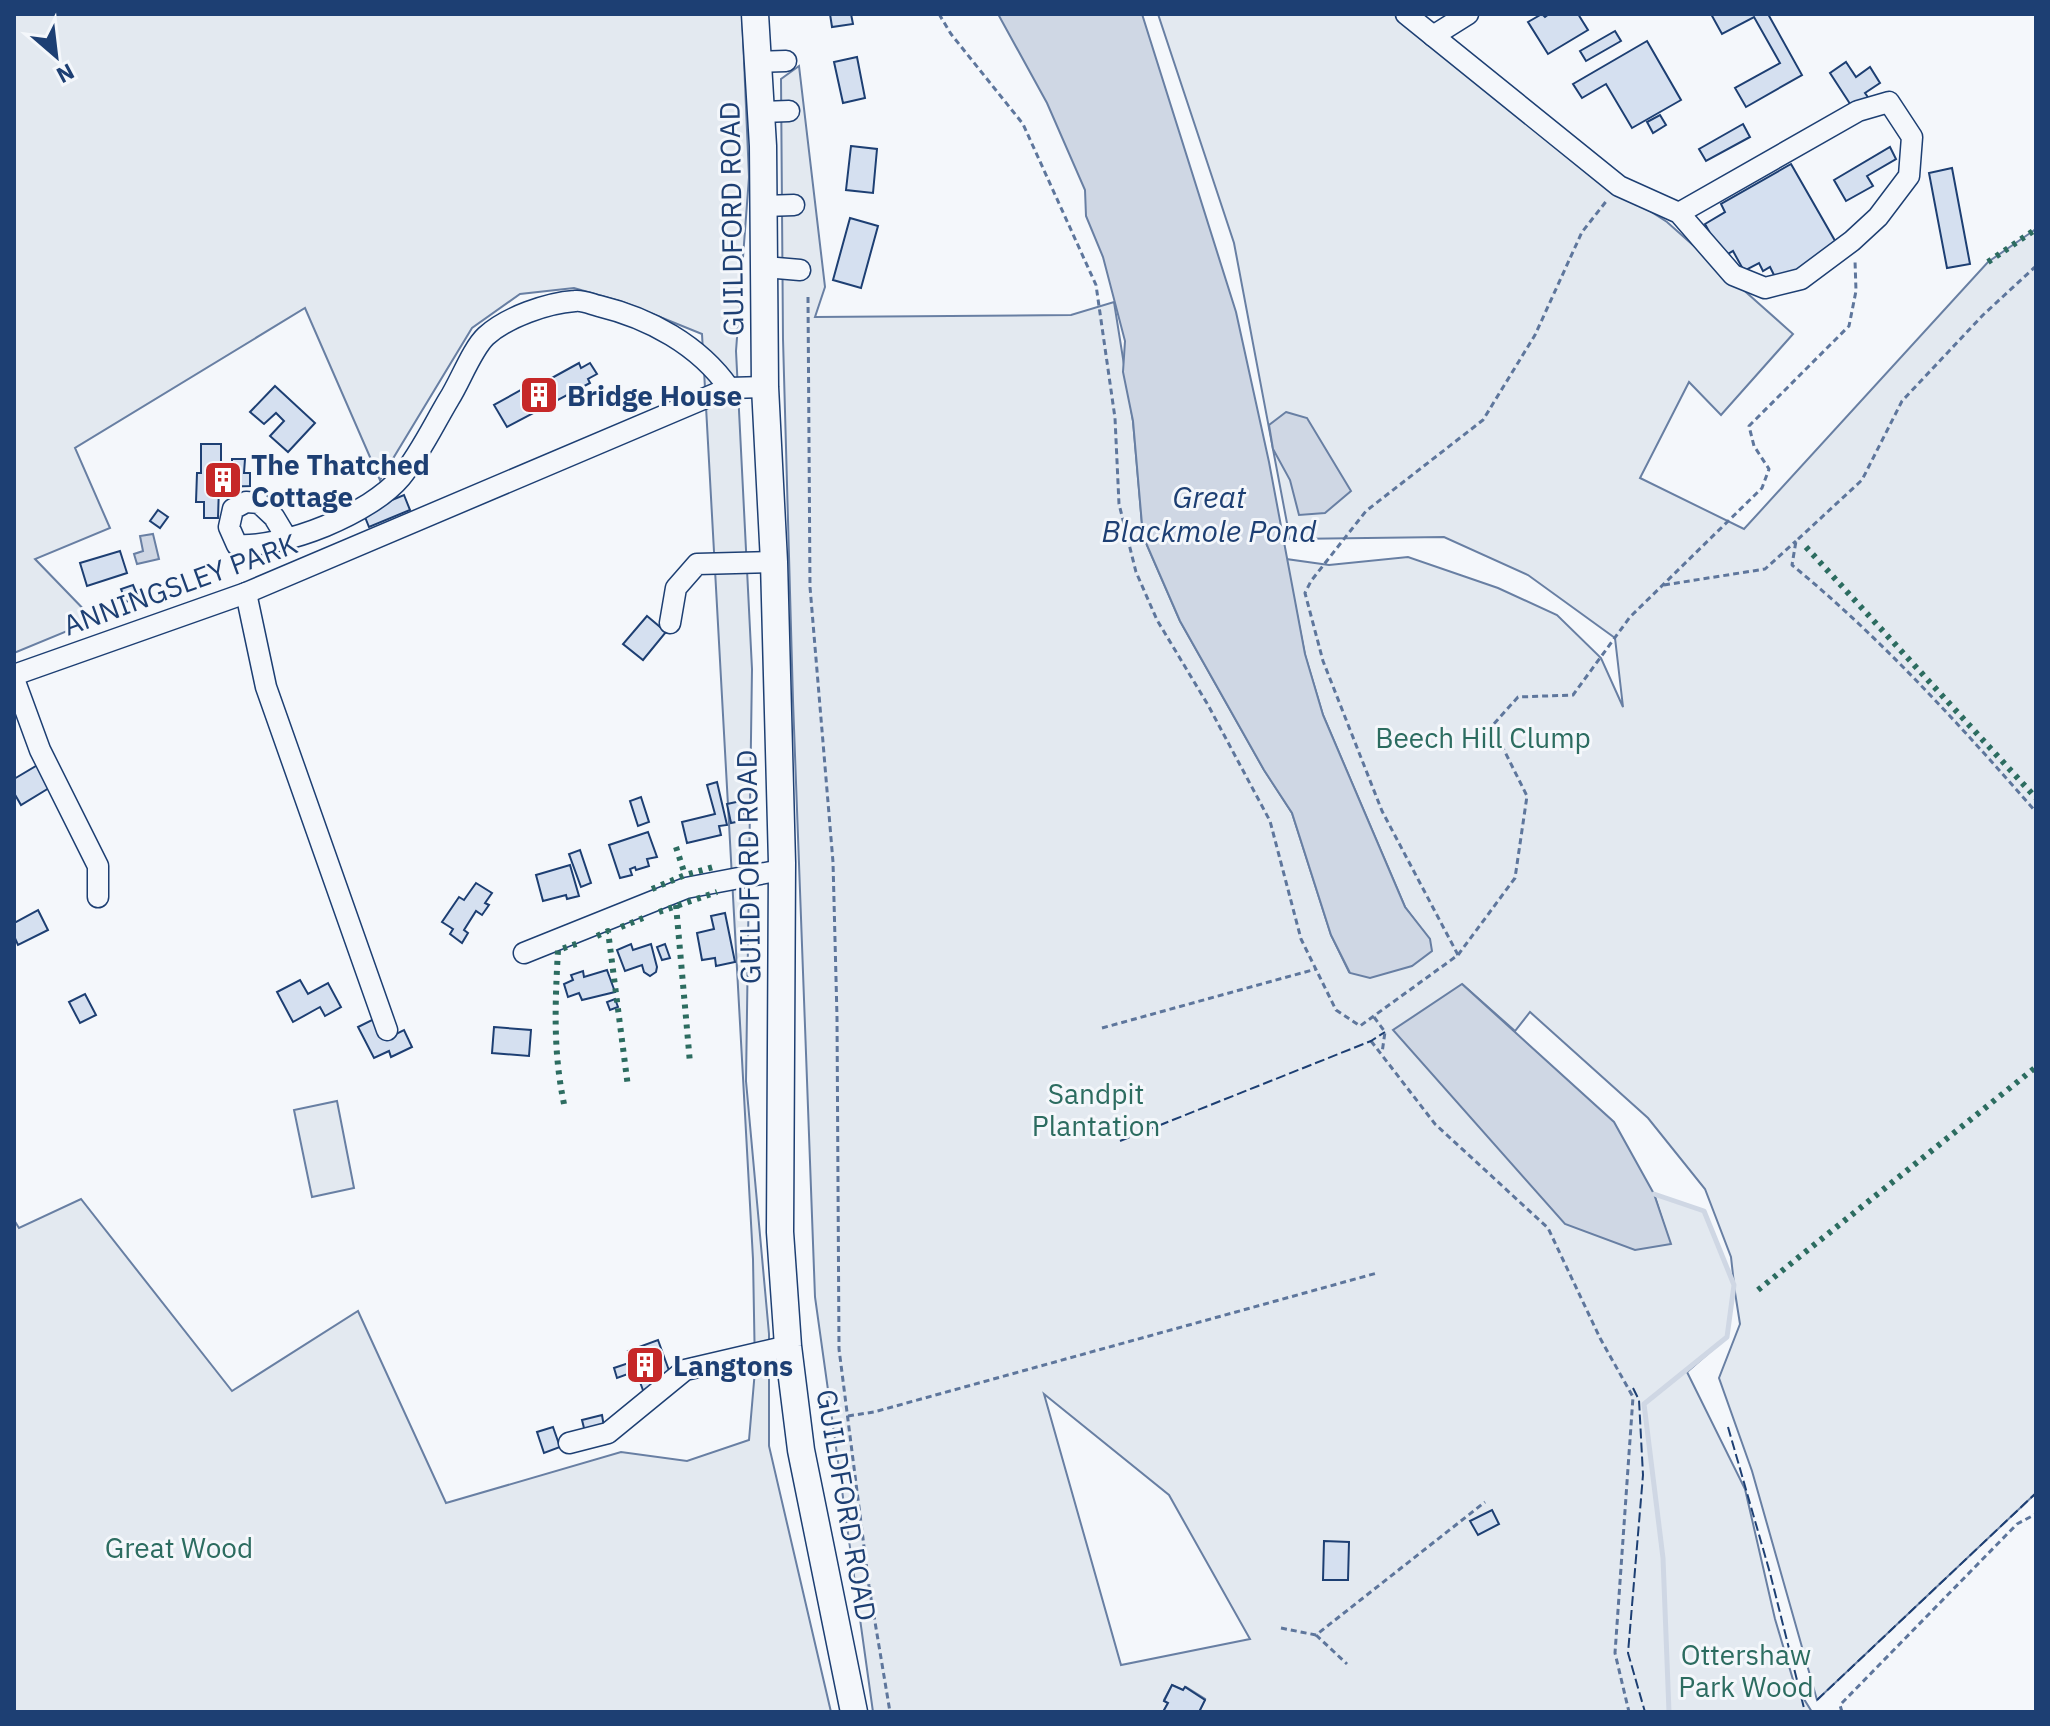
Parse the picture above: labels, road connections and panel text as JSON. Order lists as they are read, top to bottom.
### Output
{
  "streets": {
    "main road": ["GUILDFORD ROAD"],
    "street": ["ANNINGSLEY PARK"]
  },
  "crossings": [
    ["GUILDFORD ROAD", "ANNINGSLEY PARK"]
  ],
  "water": ["Great Blackmole Pond"],
  "parks": [
    "Beech Hill Clump",
    "Sandpit Plantation",
    "Great Wood",
    "Ottershaw Park Wood"
  ],
  "places": {
    "building": ["Bridge House", "The Thatched Cottage", "Langtons"]
  },
  "north": "bottom right"
}
